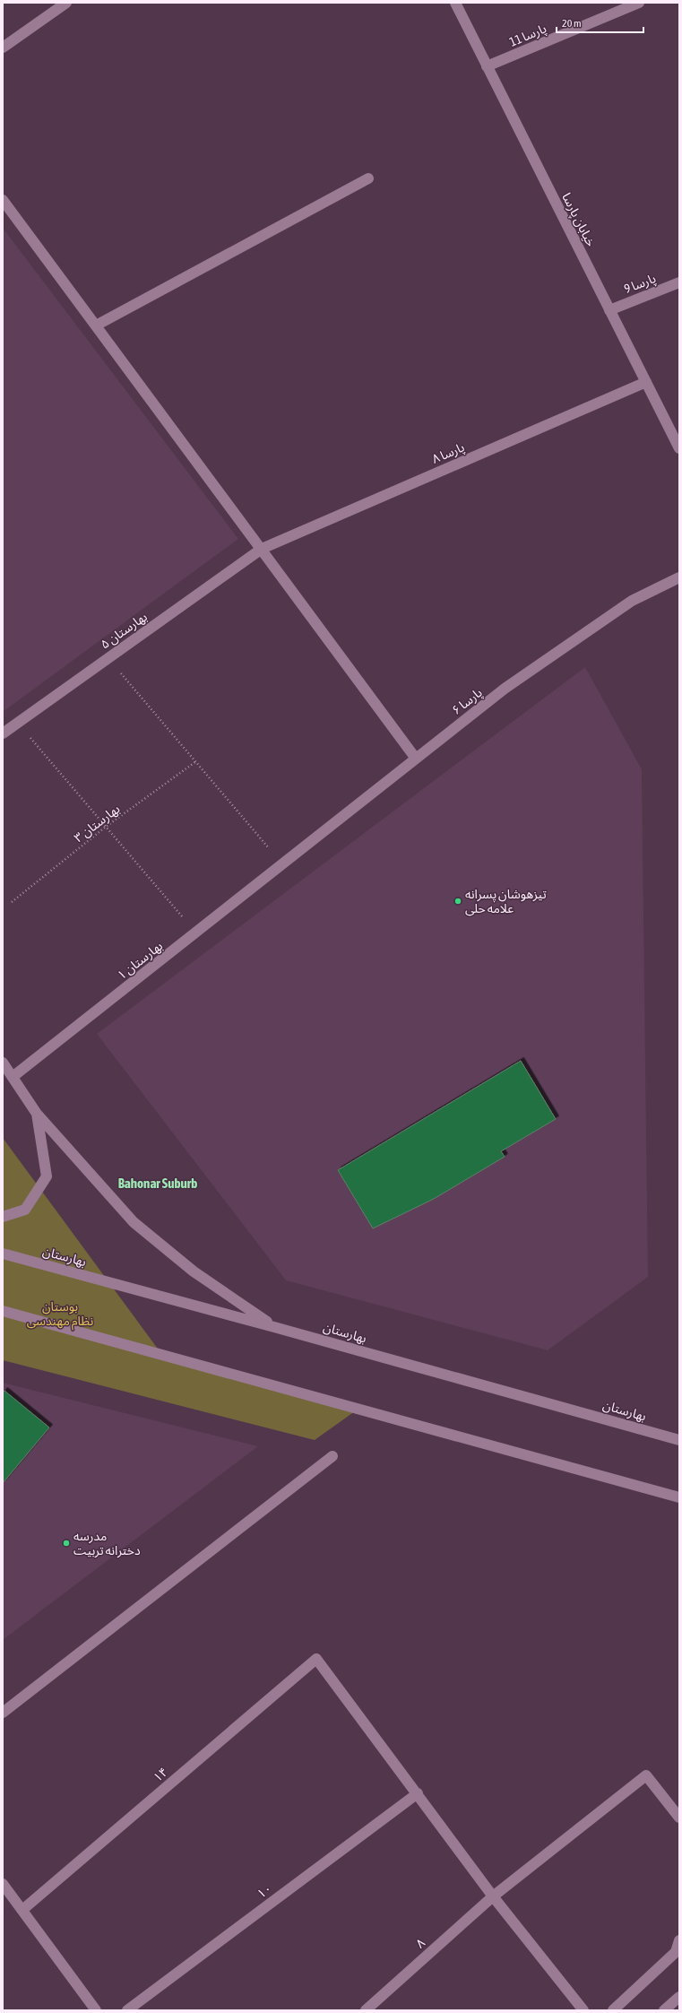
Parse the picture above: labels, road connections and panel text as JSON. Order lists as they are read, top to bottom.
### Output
{
  "streets": {
    "street": [
      "پارسا 11",
      "خیابان پارسا",
      "پارسا 9",
      "۸ پارسا",
      "بهارستان ۵",
      "پارسا ۶",
      "بهارستان ۱",
      "بهارستان",
      "۱۴",
      "۱۰",
      "۸"
    ],
    "path": ["بهارستان ۳"]
  },
  "crossings": [
    ["پارسا 11", "خیابان پارسا"],
    ["خیابان پارسا", "پارسا 9"],
    ["خیابان پارسا", "۸ پارسا"],
    ["۸ پارسا", "بهارستان ۵"],
    ["پارسا ۶", "بهارستان ۱"],
    ["۱۴", "۱۰"]
  ],
  "districts": ["Bahonar Suburb"],
  "parks": ["بوستان نظام مهندسی"],
  "places": ["تیزهوشان پسرانه علامه حلی", "مدرسه دخترانه تربیت"],
  "scale_bar": "20 m"
}
